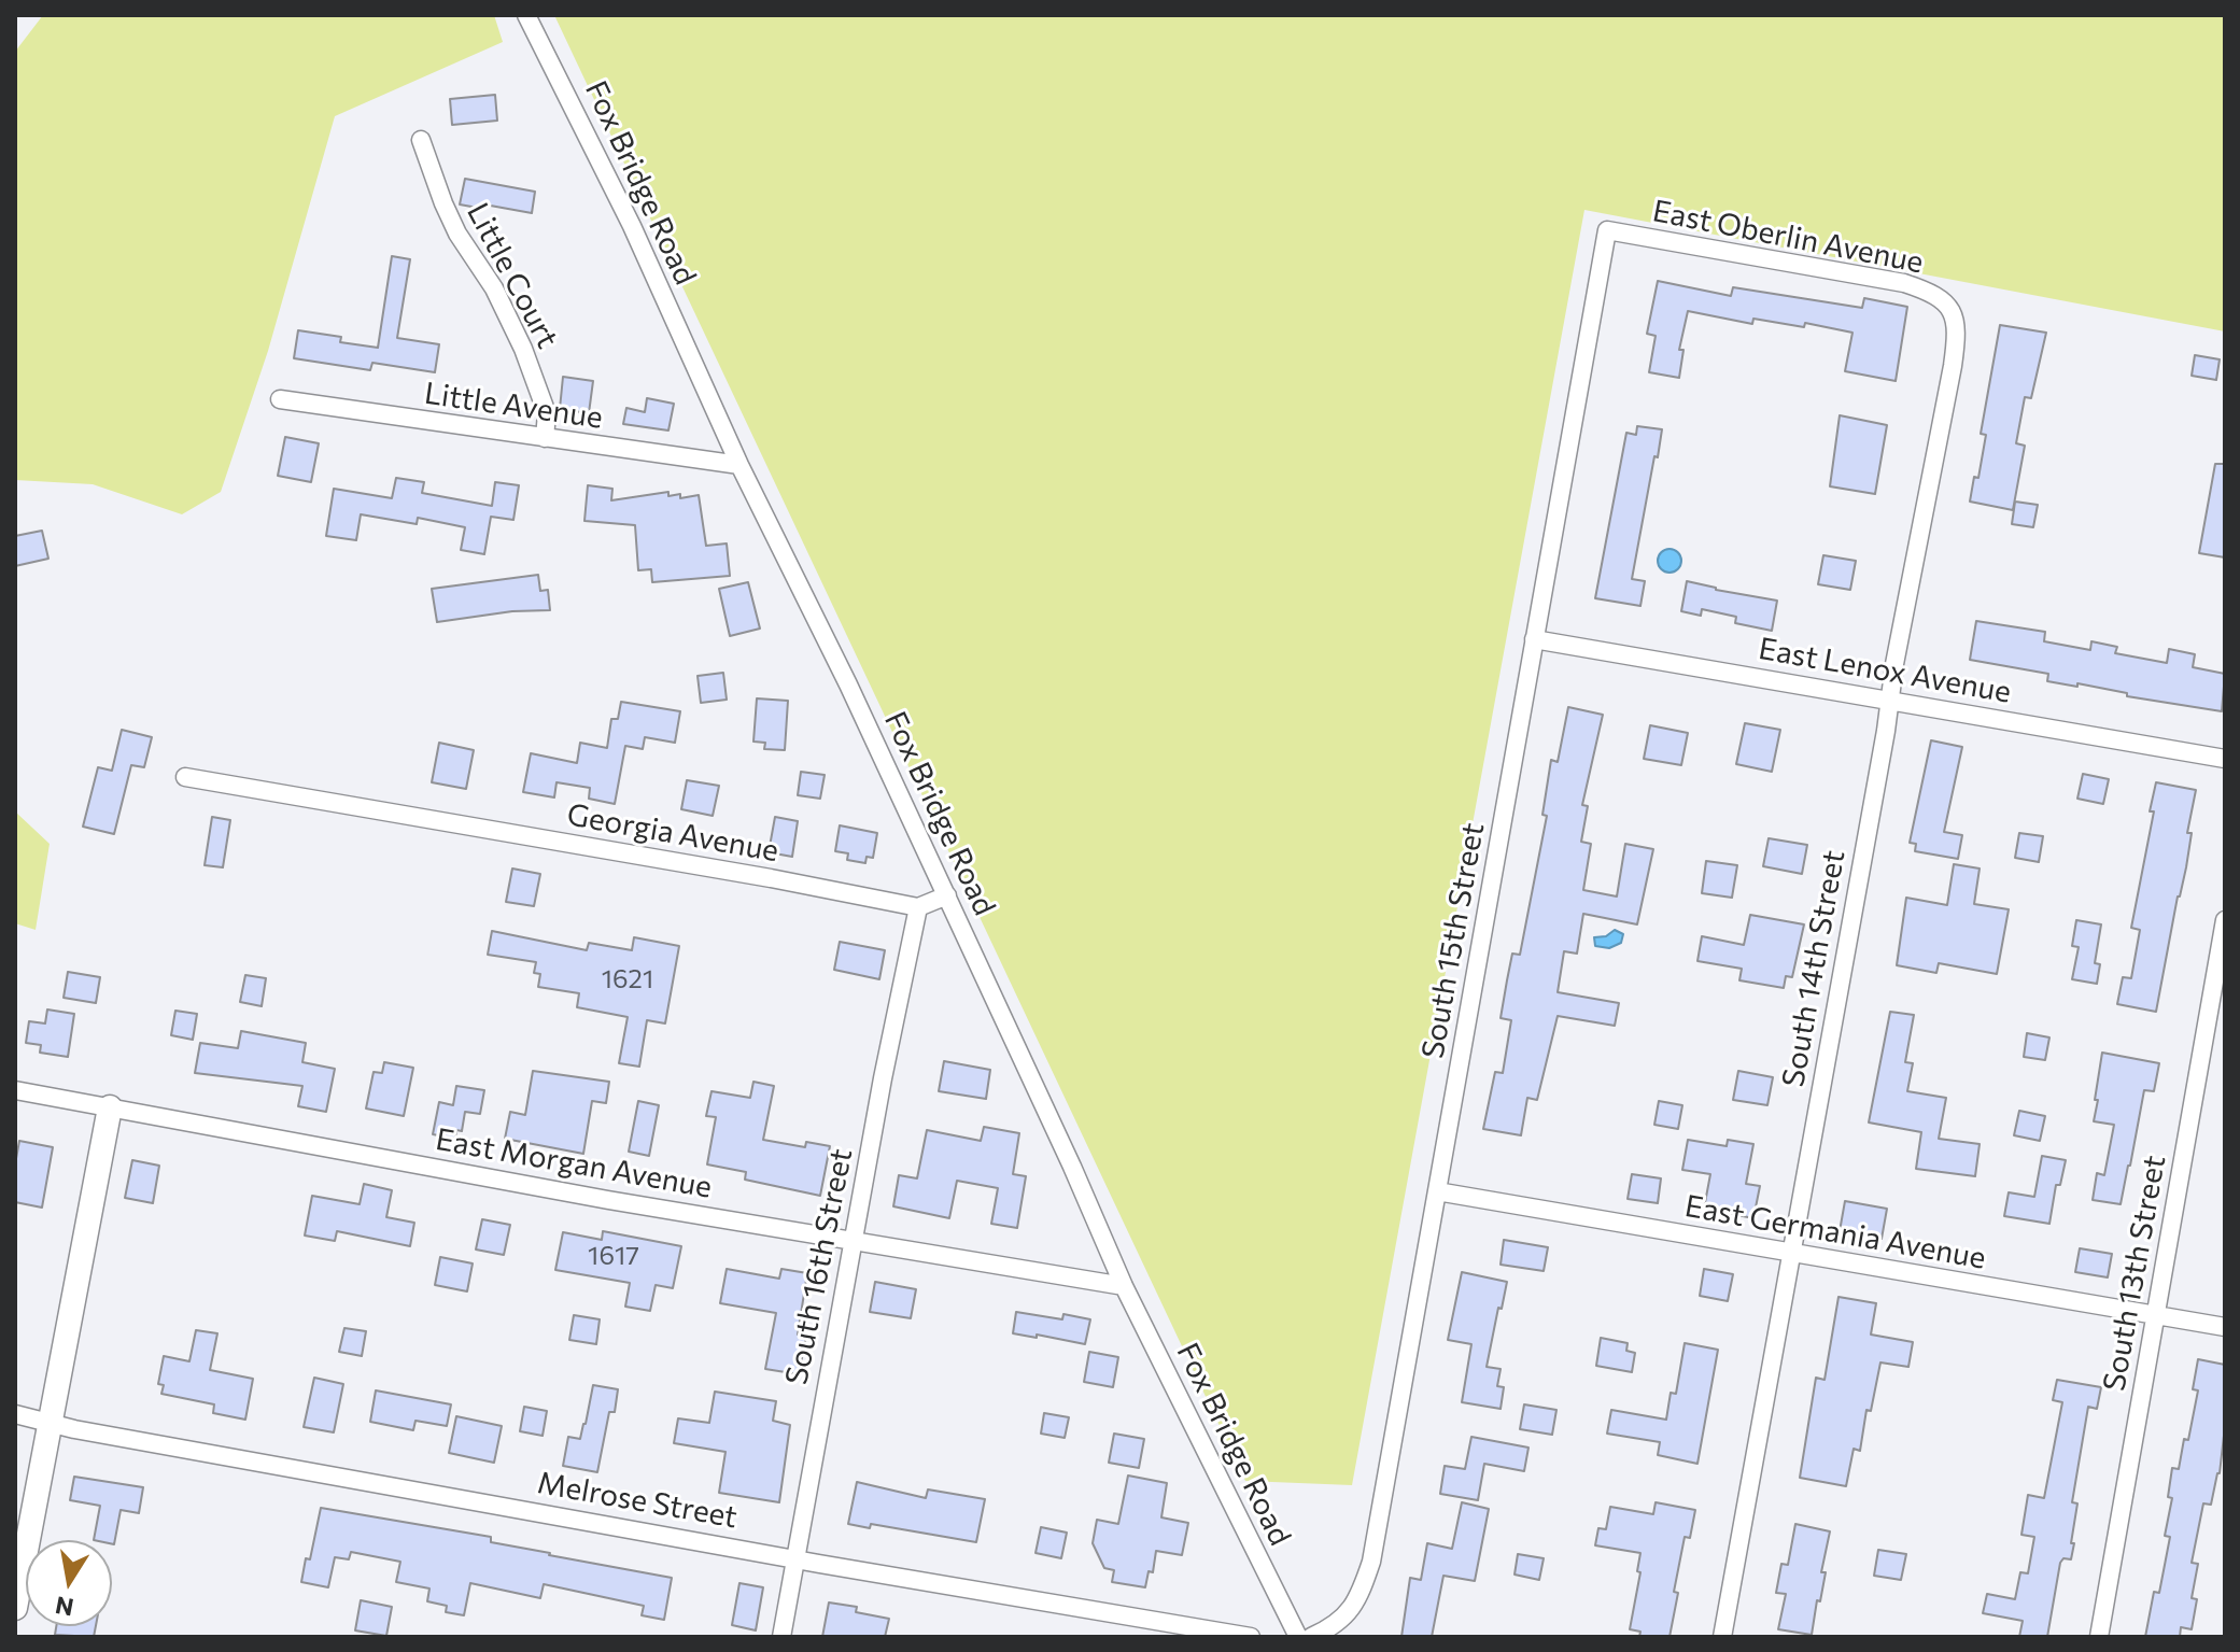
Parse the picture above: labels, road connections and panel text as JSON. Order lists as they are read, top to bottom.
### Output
{
  "streets": {
    "street": [
      "Fox Bridge Road",
      "East Oberlin Avenue",
      "Little Court",
      "Little Avenue",
      "East Lenox Avenue",
      "Georgia Avenue",
      "South 15th Street",
      "South 14th Street",
      "East Morgan Avenue",
      "East Germania Avenue",
      "South 16th Street",
      "South 13th Street",
      "Melrose Street"
    ]
  },
  "crossings": [
    ["Fox Bridge Road", "Little Avenue"],
    ["Fox Bridge Road", "East Morgan Avenue"],
    ["East Oberlin Avenue", "South 15th Street"],
    ["East Oberlin Avenue", "South 14th Street"],
    ["Little Court", "Little Avenue"],
    ["East Lenox Avenue", "South 15th Street"],
    ["East Lenox Avenue", "South 14th Street"],
    ["Georgia Avenue", "South 16th Street"],
    ["South 15th Street", "East Germania Avenue"],
    ["South 14th Street", "East Germania Avenue"],
    ["East Morgan Avenue", "South 16th Street"],
    ["East Germania Avenue", "South 13th Street"],
    ["South 16th Street", "Melrose Street"]
  ],
  "house_numbers": ["1621", "1617"],
  "north": "bottom"
}
